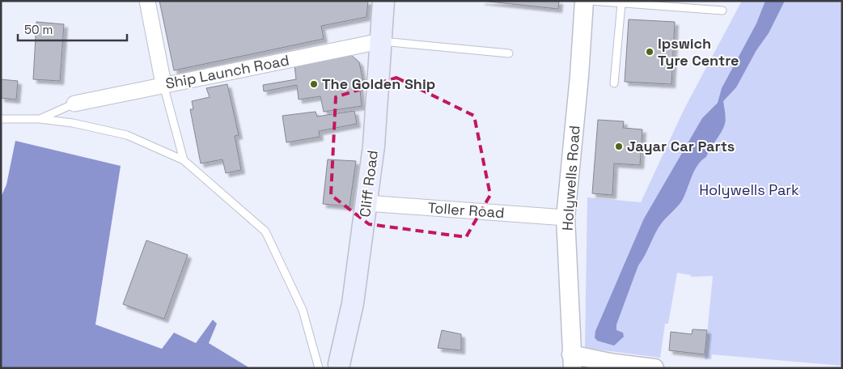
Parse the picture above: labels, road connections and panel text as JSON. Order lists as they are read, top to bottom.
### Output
{
  "streets": {
    "main road": ["Cliff Road"],
    "street": ["Ship Launch Road", "Holywells Road", "Toller Road"]
  },
  "crossings": [
    ["Ship Launch Road", "Cliff Road"],
    ["Holywells Road", "Toller Road"],
    ["Cliff Road", "Toller Road"]
  ],
  "parks": ["Holywells Park"],
  "places": ["Ipswich Tyre Centre", "The Golden Ship", "Jayar Car Parts"],
  "scale_bar": "50 m"
}
